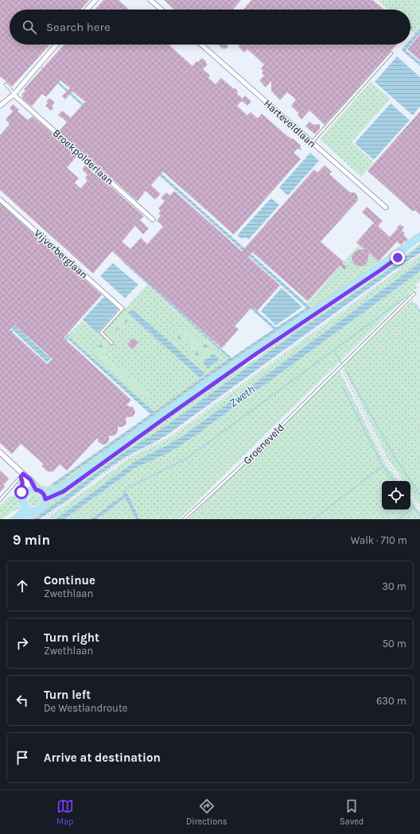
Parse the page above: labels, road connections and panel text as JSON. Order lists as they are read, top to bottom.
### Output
{
  "streets": {
    "street": ["Harteveldlaan", "Broekpolderlaan", "Vijverberglaan"],
    "lane": ["Groeneveld"]
  },
  "water": ["Zweth"],
  "page": {
    "search": "Search here",
    "heading": ["9 min", "Walk · 710 m"],
    "list": [
      ["Continue", "Zwethlaan", "30 m"],
      ["Turn right", "Zwethlaan", "50 m"],
      ["Turn left", "De Westlandroute", "630 m"],
      "Arrive at destination"
    ],
    "nav": ["Map", "Directions", "Saved"]
  }
}
